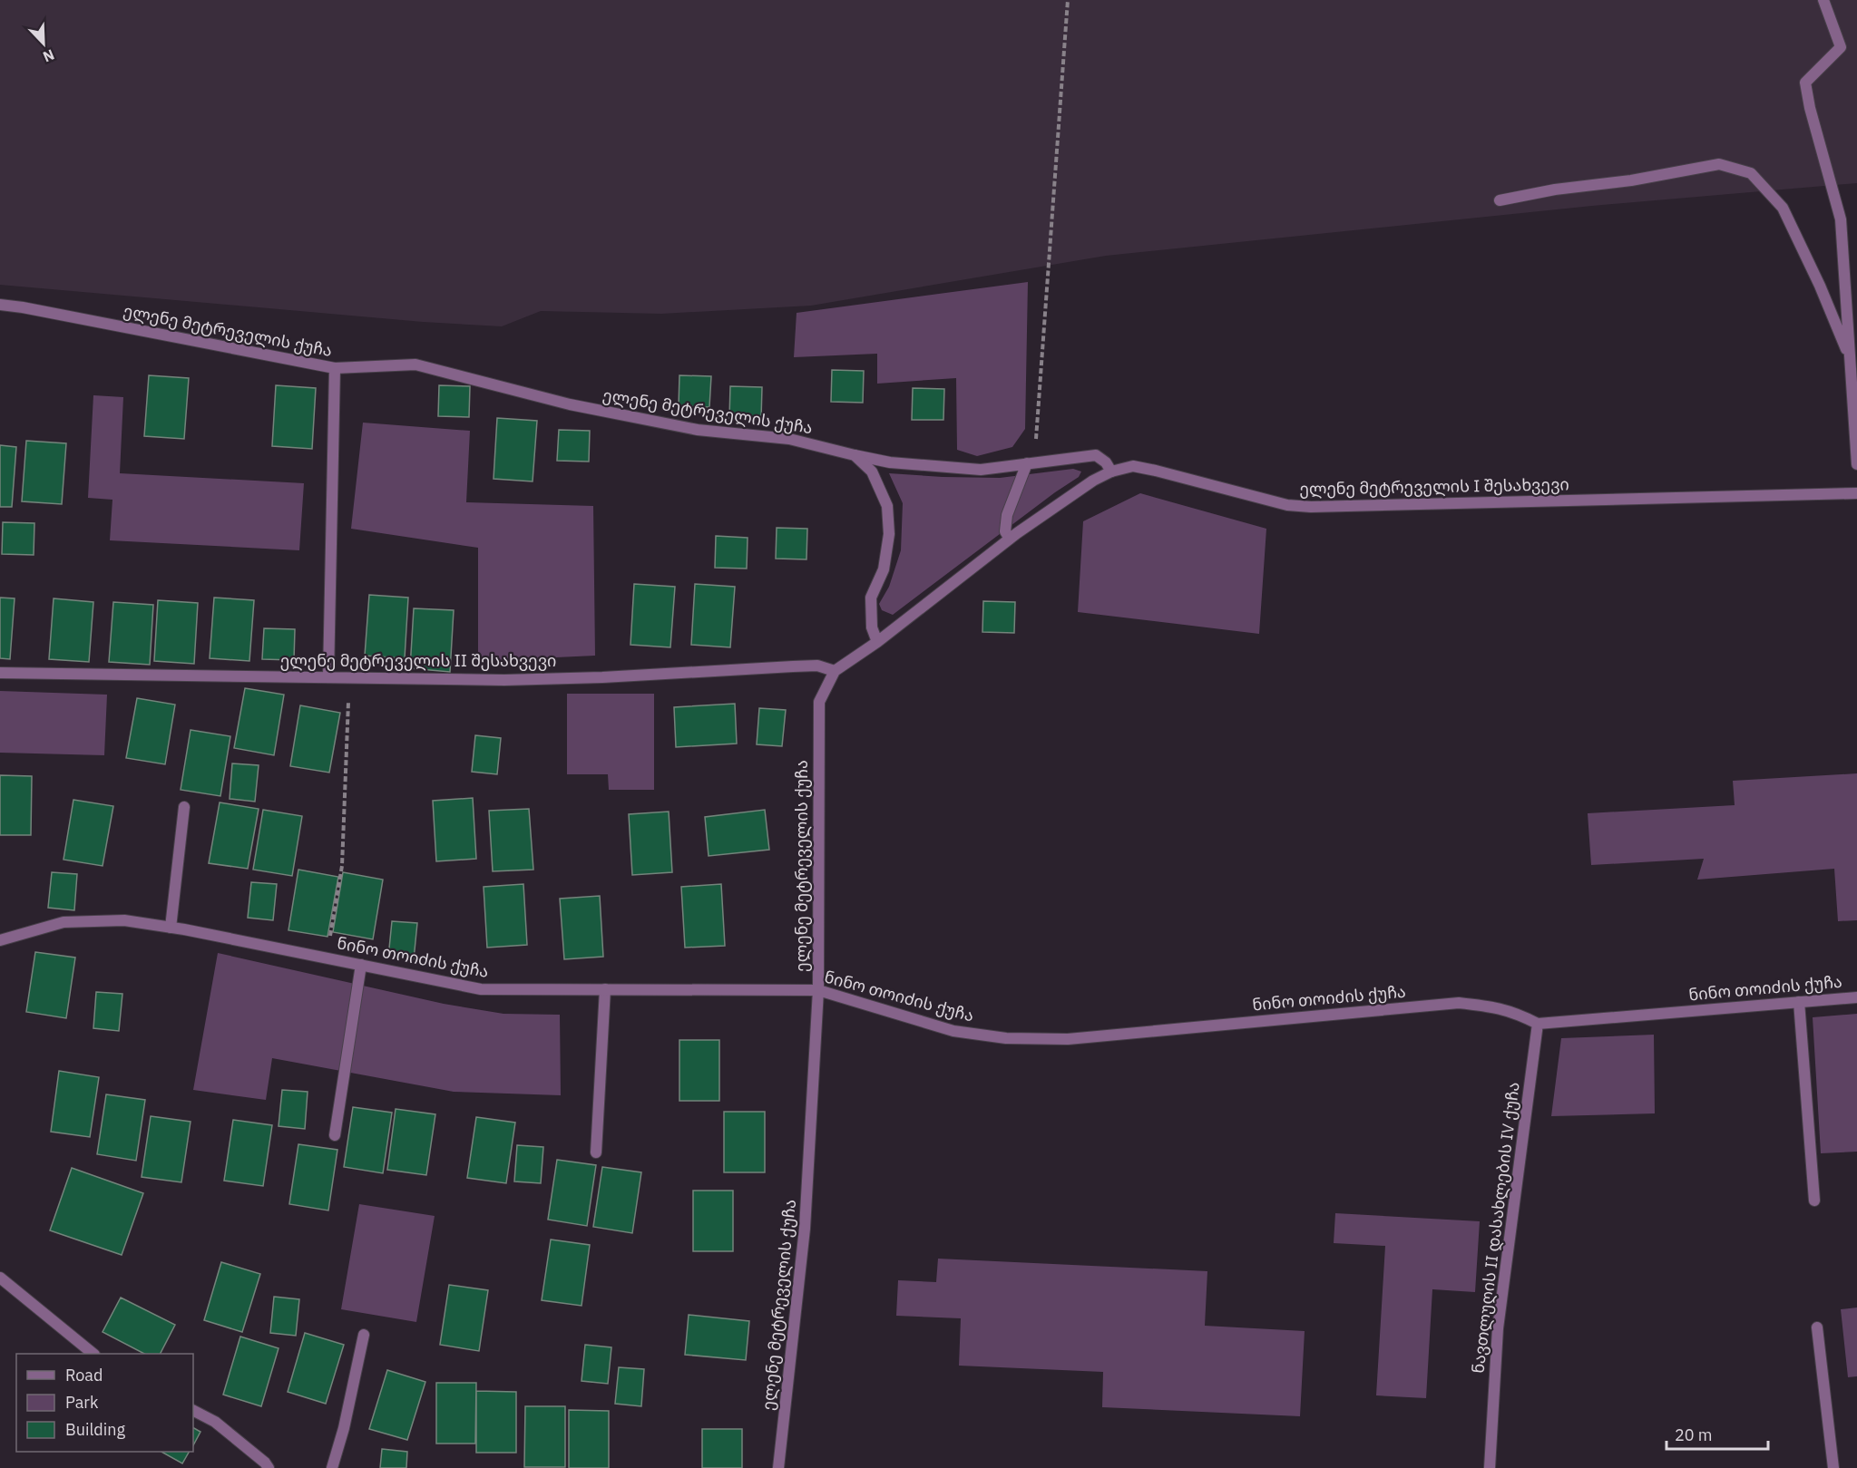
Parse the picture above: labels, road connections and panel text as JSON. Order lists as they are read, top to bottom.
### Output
{
  "streets": {
    "street": [
      "ელენე მეტრეველის ქუჩა",
      "ელენე მეტრეველის I შესახვევი",
      "ელენე მეტრეველის II შესახვევი",
      "ნინო თოიძის ქუჩა",
      "ნავთლუღის II დასახლების IV ქუჩა"
    ]
  },
  "crossings": [
    ["ელენე მეტრეველის ქუჩა", "ელენე მეტრეველის I შესახვევი"],
    ["ელენე მეტრეველის ქუჩა", "ელენე მეტრეველის II შესახვევი"],
    ["ელენე მეტრეველის ქუჩა", "ნინო თოიძის ქუჩა"],
    ["ნინო თოიძის ქუჩა", "ნავთლუღის II დასახლების IV ქუჩა"]
  ],
  "legend": ["Road", "Park", "Building"],
  "scale_bar": "20 m",
  "north": "bottom right"
}
